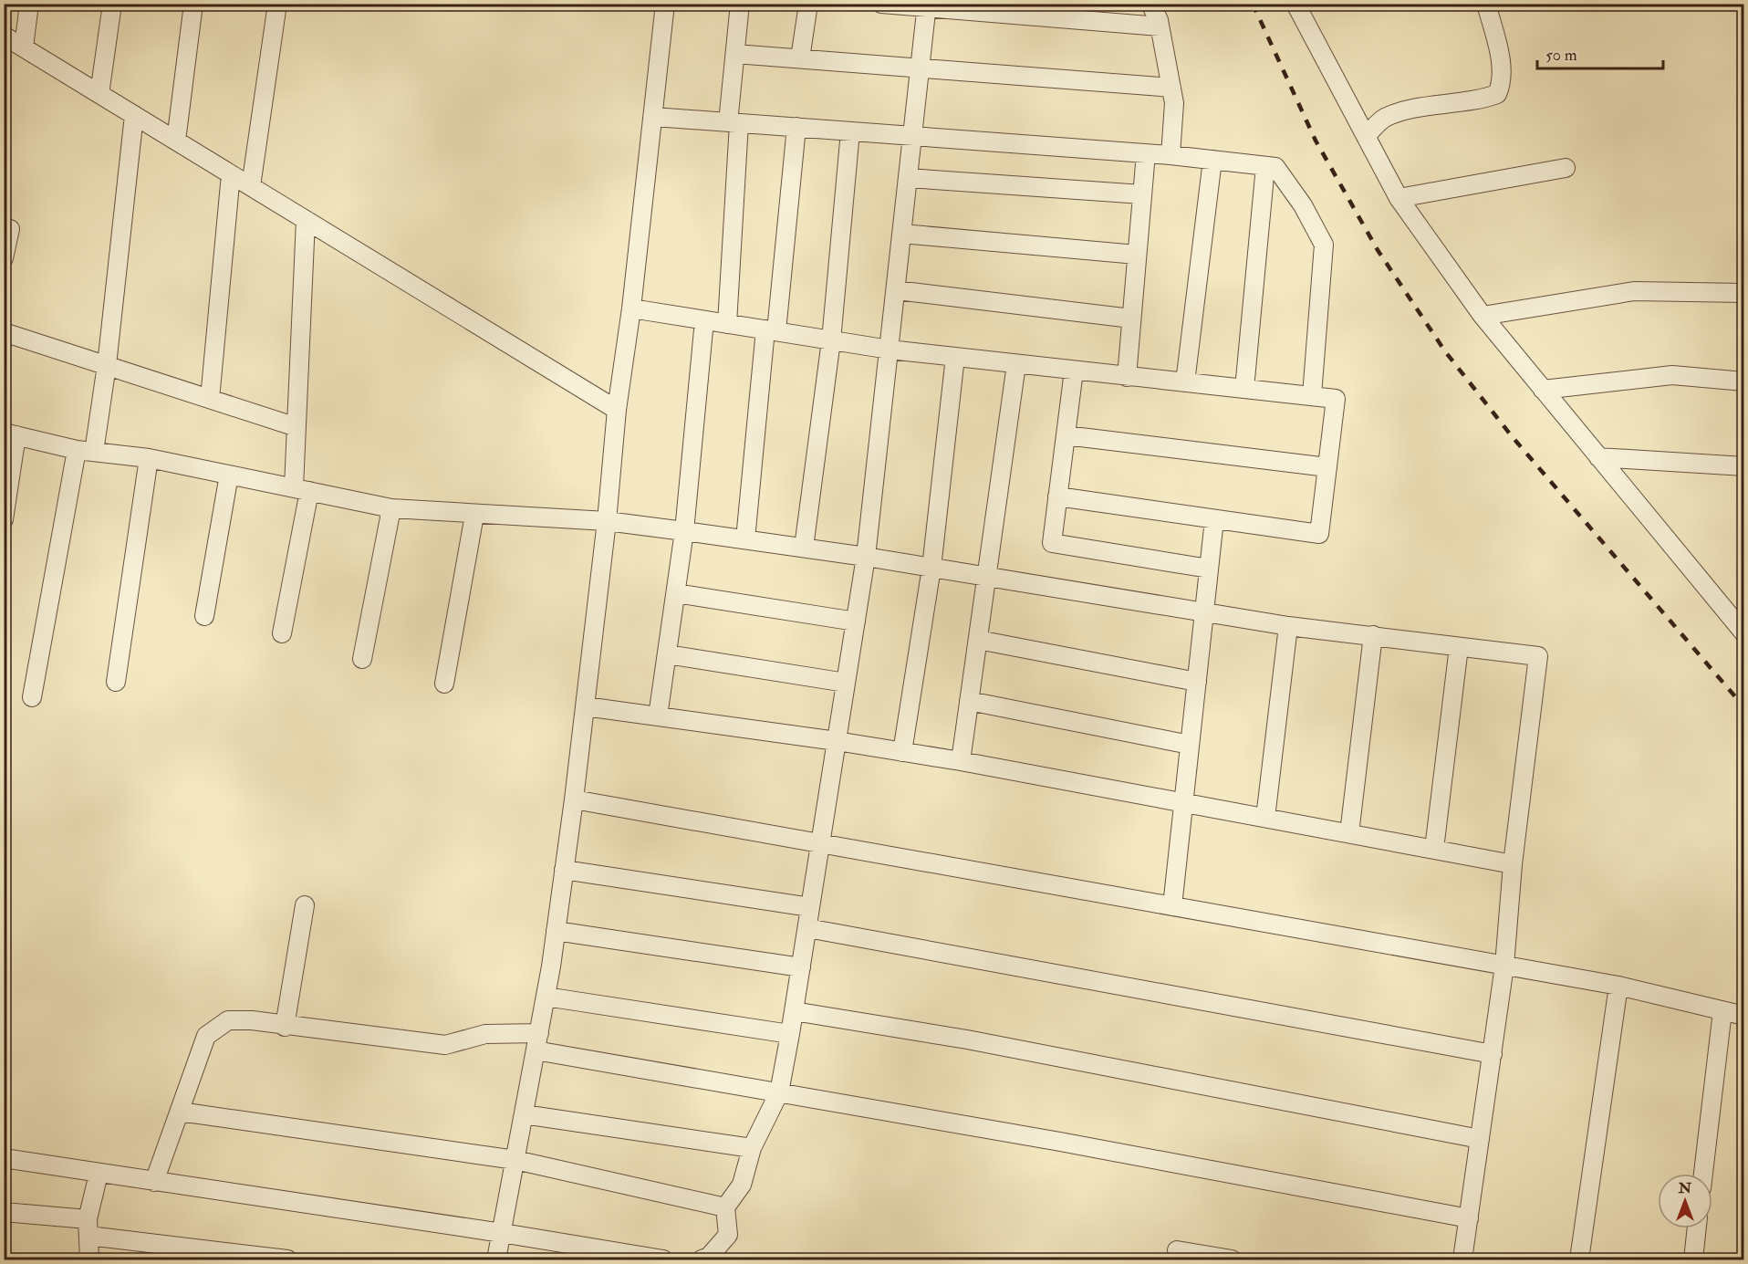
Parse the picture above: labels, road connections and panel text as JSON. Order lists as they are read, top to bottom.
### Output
{
  "scale_bar": "50 m",
  "north": "top"
}
